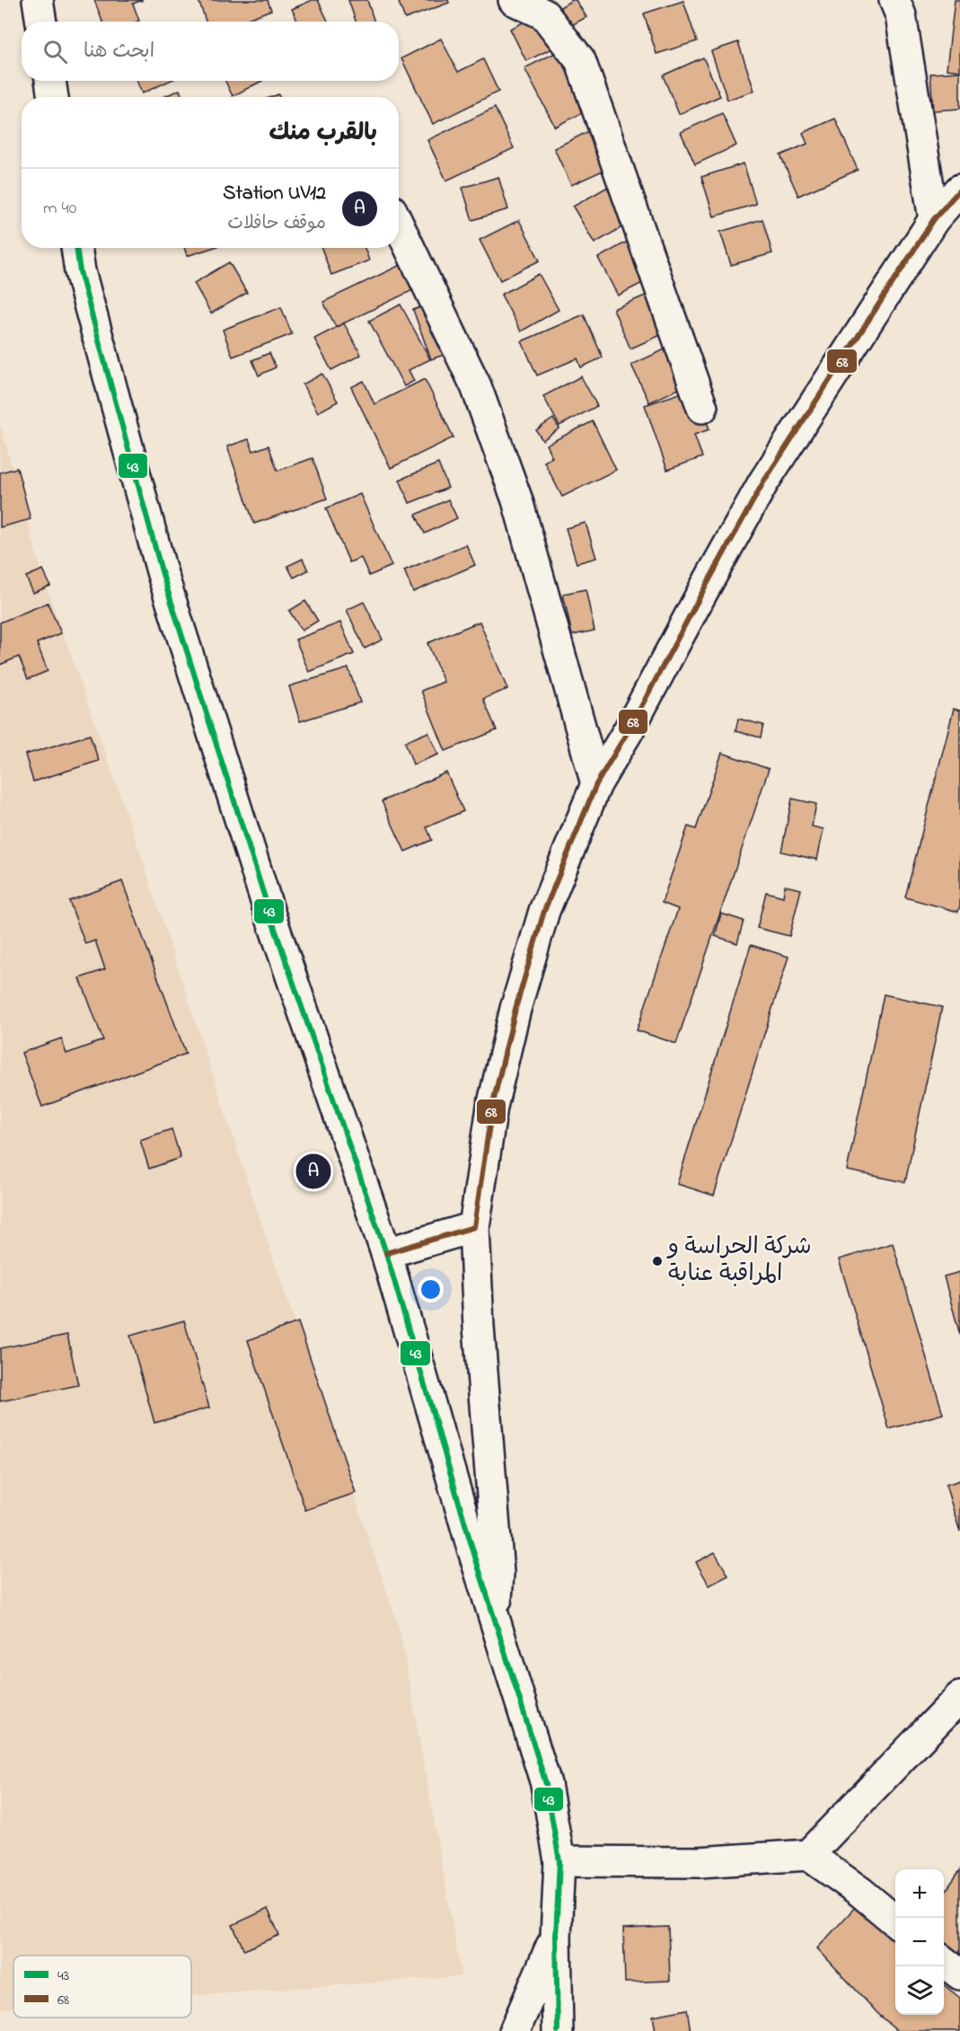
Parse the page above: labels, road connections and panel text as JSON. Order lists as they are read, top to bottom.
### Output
{
  "places": ["شركة الحراسة و المراقبة عنابة"],
  "lines": ["transit line 68", "transit line 43"],
  "legend": ["43", "68"],
  "page": {
    "search": "ابحث هنا",
    "heading": "بالقرب منك",
    "list": [
      {
        "mark": "A",
        "name": "Station UV12",
        "note": "موقف حافلات",
        "value": "40 m"
      }
    ],
    "pins": "A",
    "map_buttons": ["+", "−"]
  }
}
